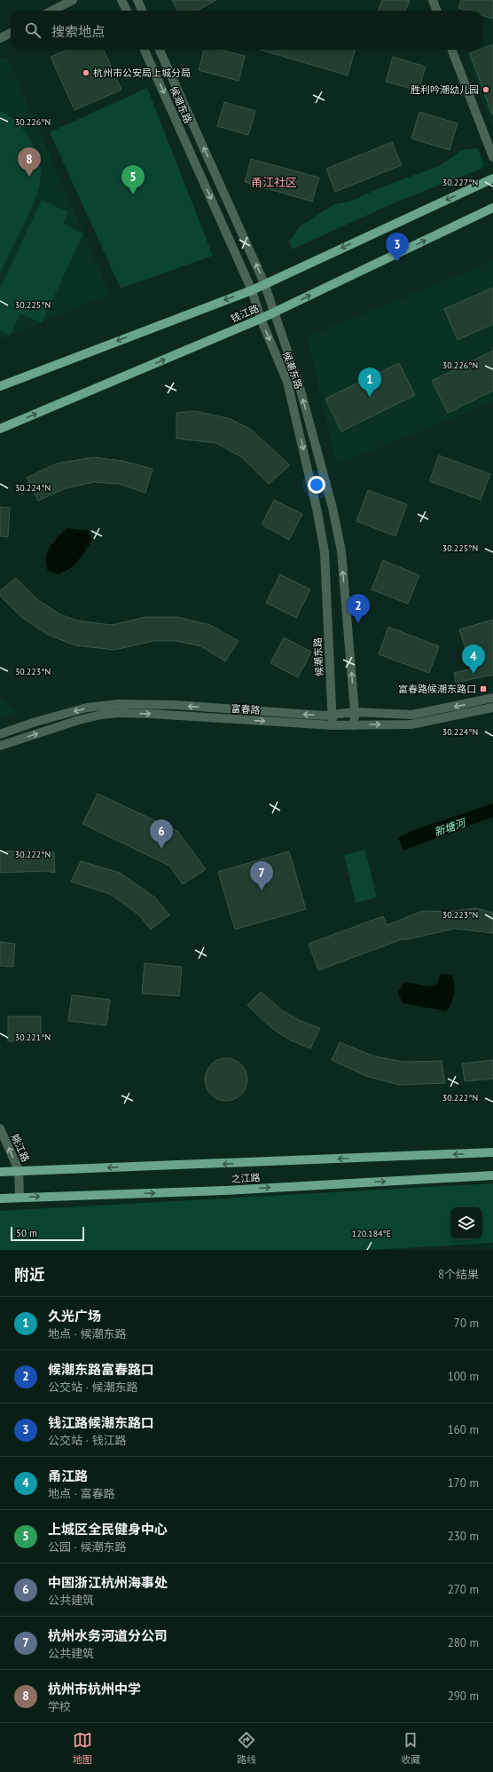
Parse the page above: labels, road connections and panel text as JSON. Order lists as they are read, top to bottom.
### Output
{
  "streets": {
    "main road": ["钱江路", "之江路"],
    "street": ["候潮东路", "富春路", "姚江路"]
  },
  "crossings": [
    ["候潮东路", "钱江路"],
    ["候潮东路", "富春路"],
    ["姚江路", "之江路"]
  ],
  "one_way": ["姚江路"],
  "districts": ["甬江社区"],
  "water": ["新塘河"],
  "places": {
    "other": ["杭州市公安局上城分局", "胜利吟潮幼儿园"],
    "transit": ["富春路候潮东路口"]
  },
  "scale_bar": "50 m",
  "page": {
    "search": "搜索地点",
    "pins": [
      "8",
      "5",
      "3",
      "1",
      "2",
      "4",
      "6",
      "7"
    ],
    "scale": "50 m",
    "heading": ["附近", "8个结果"],
    "list": [
      {
        "mark": "1",
        "name": "久光广场",
        "note": "地点 · 候潮东路",
        "value": "70 m"
      },
      {
        "mark": "2",
        "name": "候潮东路富春路口",
        "note": "公交站 · 候潮东路",
        "value": "100 m"
      },
      {
        "mark": "3",
        "name": "钱江路候潮东路口",
        "note": "公交站 · 钱江路",
        "value": "160 m"
      },
      {
        "mark": "4",
        "name": "甬江路",
        "note": "地点 · 富春路",
        "value": "170 m"
      },
      {
        "mark": "5",
        "name": "上城区全民健身中心",
        "note": "公园 · 候潮东路",
        "value": "230 m"
      },
      {
        "mark": "6",
        "name": "中国浙江杭州海事处",
        "note": "公共建筑",
        "value": "270 m"
      },
      {
        "mark": "7",
        "name": "杭州水务河道分公司",
        "note": "公共建筑",
        "value": "280 m"
      },
      {
        "mark": "8",
        "name": "杭州市杭州中学",
        "note": "学校",
        "value": "290 m"
      }
    ],
    "nav": ["地图", "路线", "收藏"]
  },
  "coordinates": [
    "30.226°N",
    "30.227°N",
    "30.225°N",
    "30.224°N",
    "30.223°N",
    "30.222°N",
    "30.221°N",
    "120.184°E"
  ]
}
